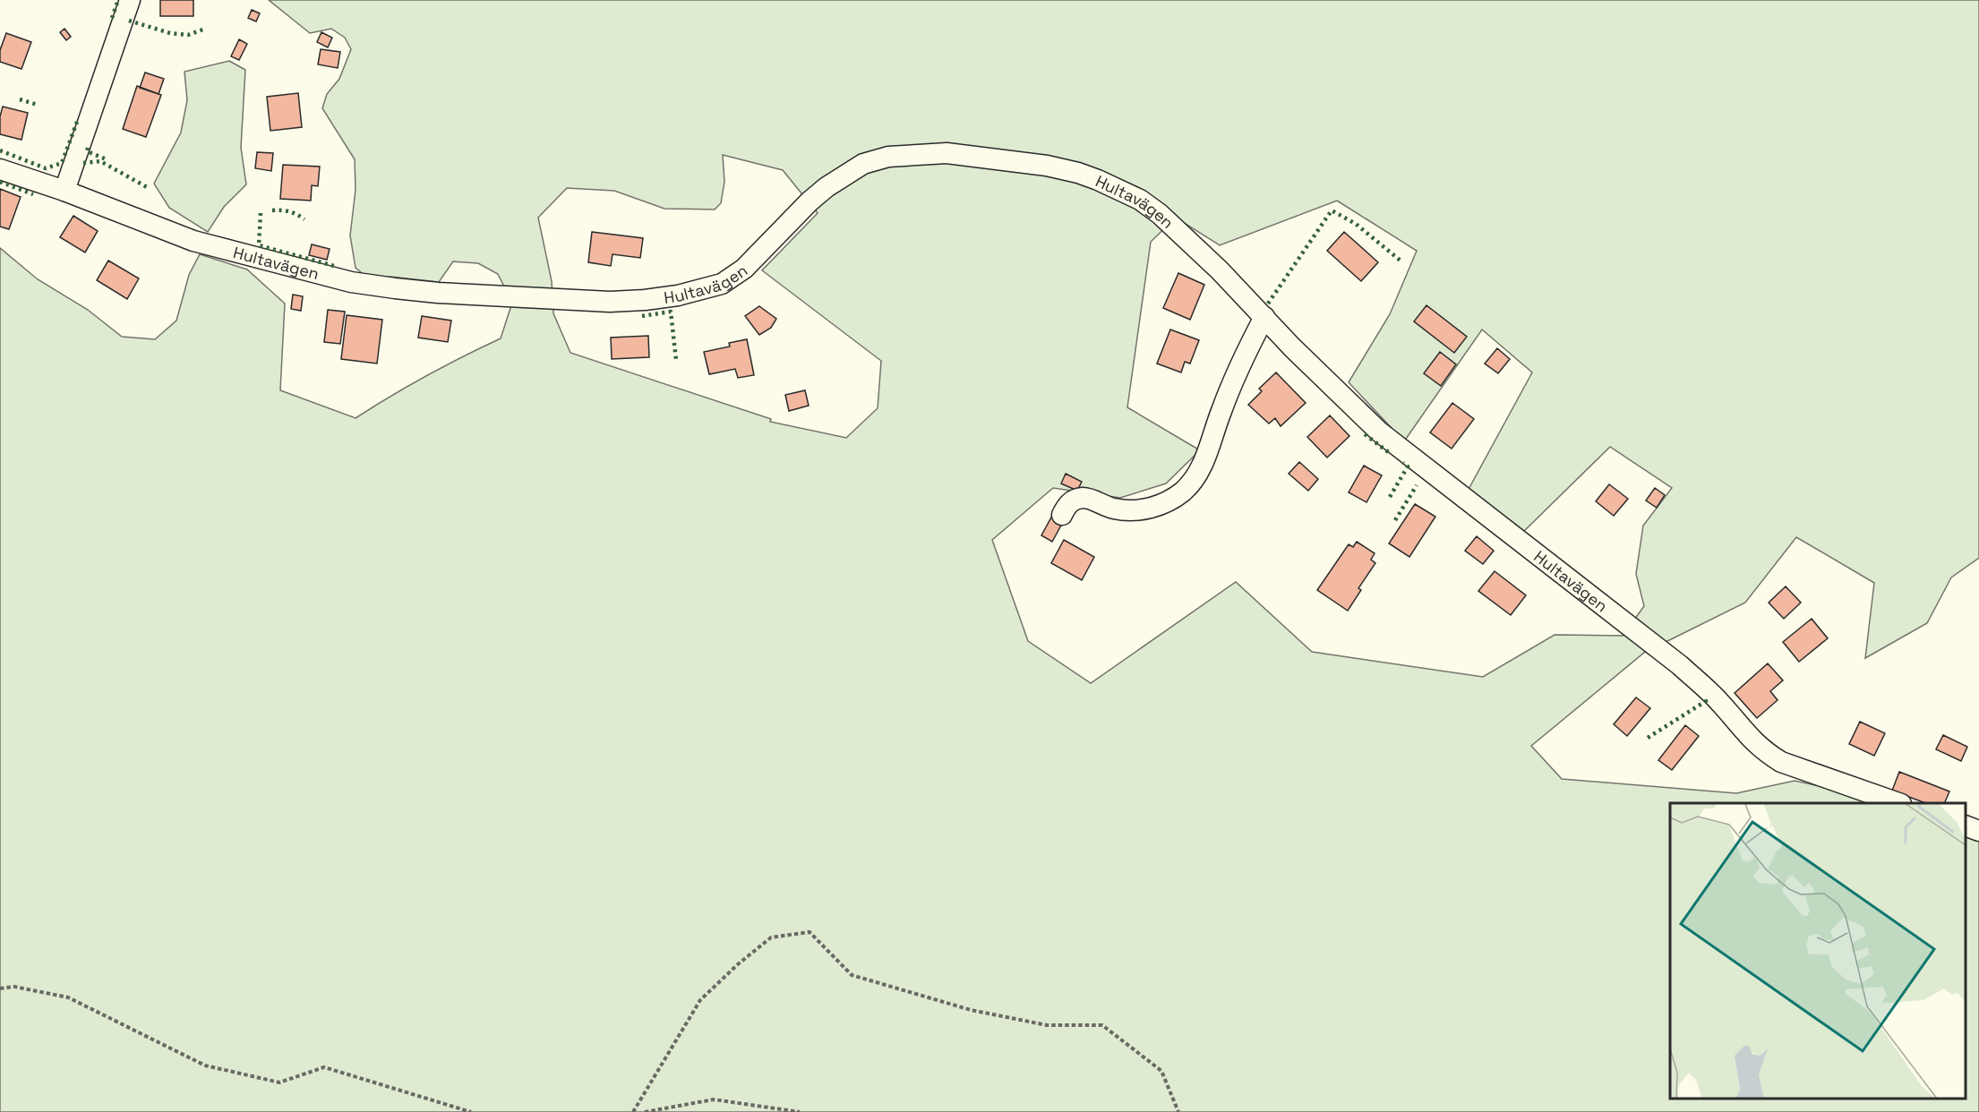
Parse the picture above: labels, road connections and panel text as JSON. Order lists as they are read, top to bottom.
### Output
{
  "streets": {
    "street": ["Hultavägen"]
  }
}
